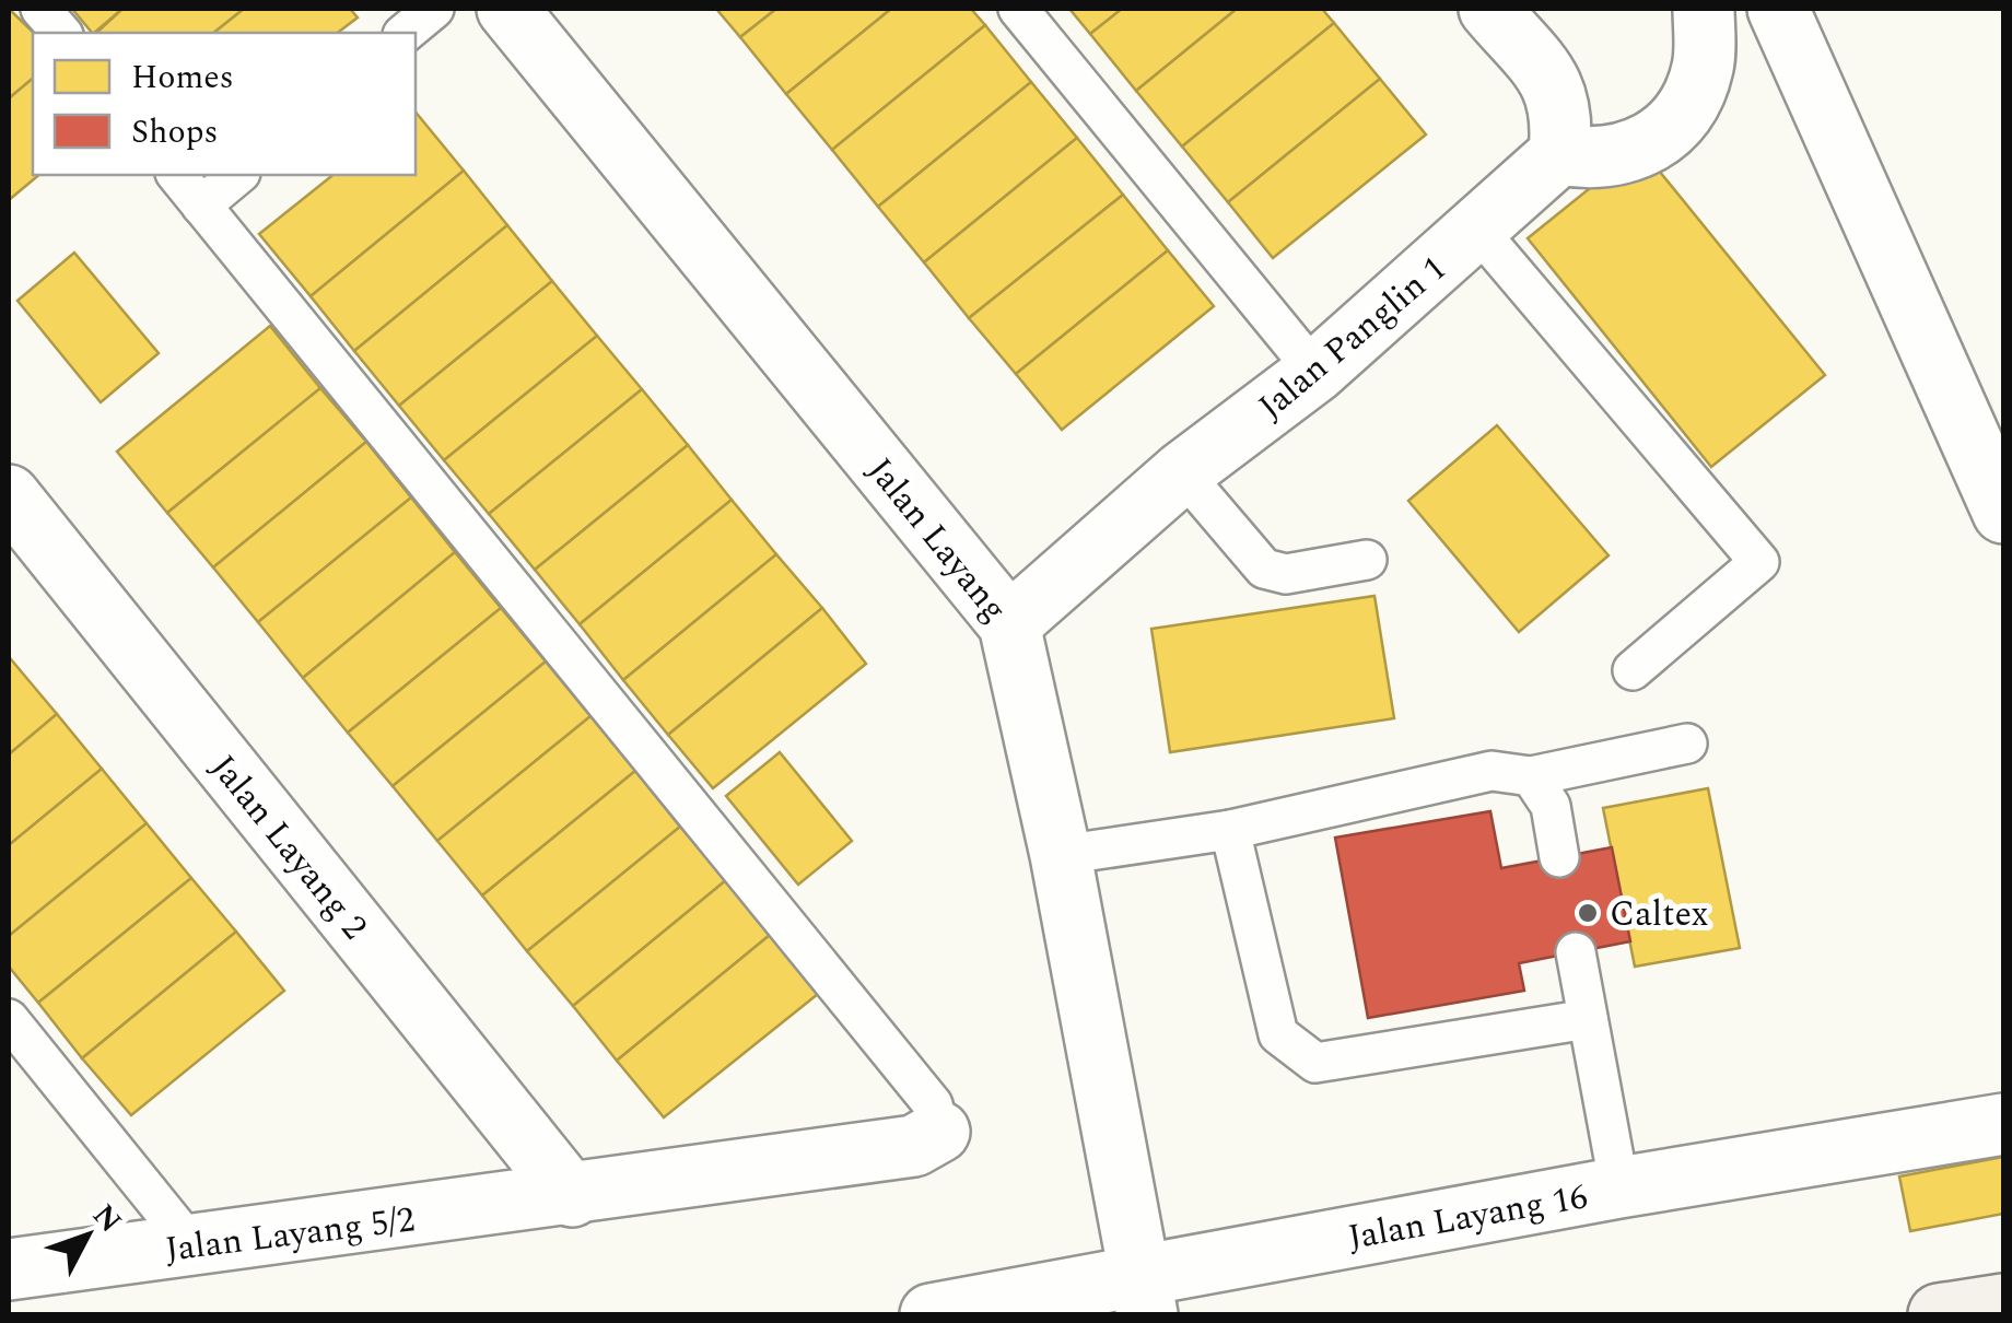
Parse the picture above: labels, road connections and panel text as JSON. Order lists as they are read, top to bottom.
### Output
{
  "streets": {
    "street": [
      "Jalan Panglin 1",
      "Jalan Layang",
      "Jalan Layang 2",
      "Jalan Layang 16",
      "Jalan Layang 5/2"
    ]
  },
  "crossings": [
    ["Jalan Panglin 1", "Jalan Layang"],
    ["Jalan Layang", "Jalan Layang 16"],
    ["Jalan Layang 2", "Jalan Layang 5/2"]
  ],
  "places": ["Caltex"],
  "legend": ["Homes", "Shops"],
  "north": "top right"
}
